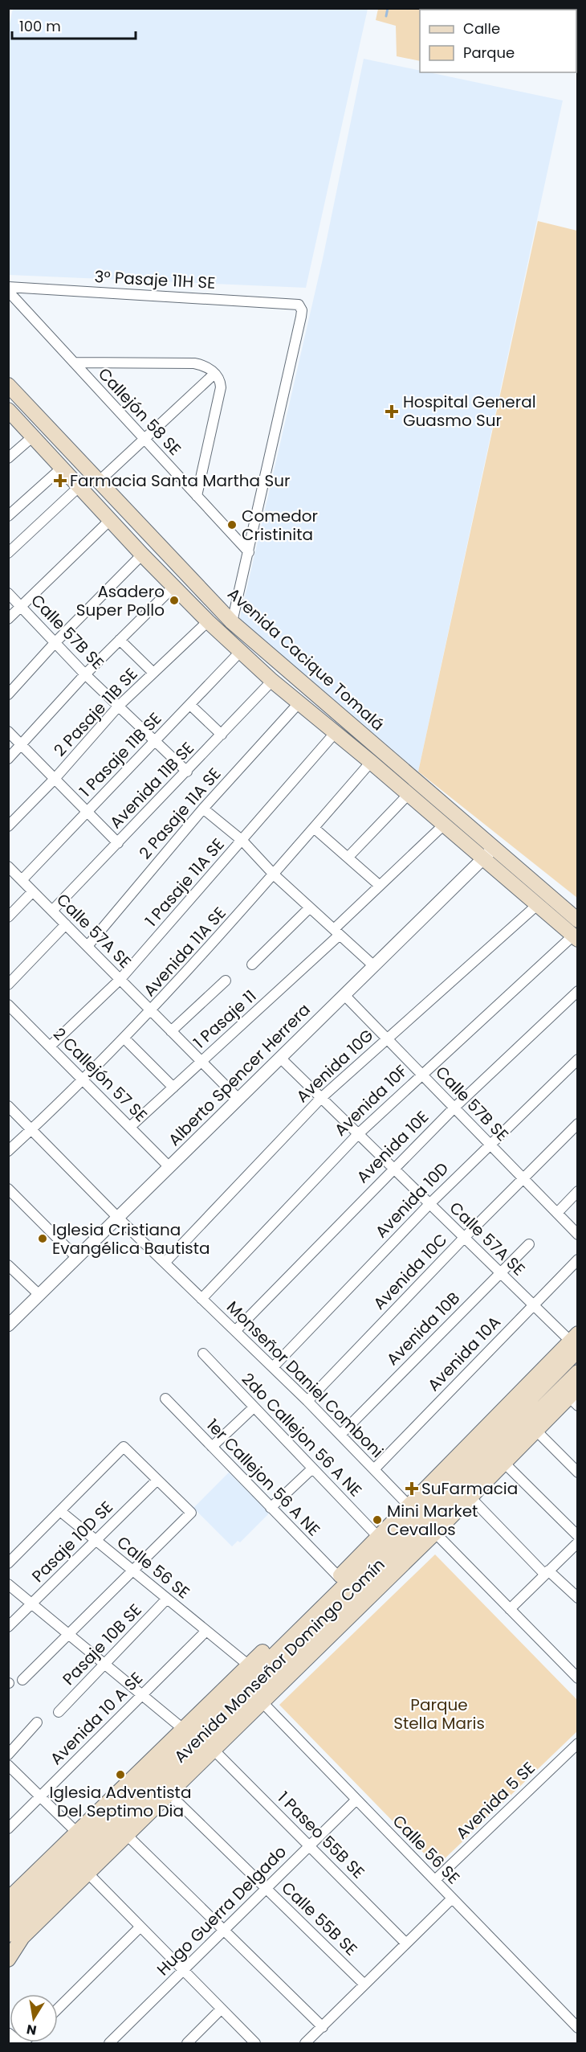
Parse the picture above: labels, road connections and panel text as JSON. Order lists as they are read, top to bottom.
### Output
{
  "streets": {
    "main road": ["Avenida Cacique Tomalá", "Avenida Monseñor Domingo Comín"],
    "street": [
      "3° Pasaje 11H SE",
      "Callejón 58 SE",
      "Calle 57B SE",
      "2 Pasaje 11B SE",
      "1 Pasaje 11B SE",
      "Avenida 11B SE",
      "2 Pasaje 11A SE",
      "1 Pasaje 11A SE",
      "Calle 57A SE",
      "Avenida 11A SE",
      "1 Pasaje 11",
      "Avenida 10G",
      "2 Callejón 57 SE",
      "Alberto Spencer Herrera",
      "Avenida 10F",
      "Avenida 10E",
      "Avenida 10D",
      "Avenida 10C",
      "Avenida 10B",
      "Avenida 10A",
      "Monseñor Daniel Comboni",
      "2do Callejon 56 A NE",
      "1er Callejon 56 A NE",
      "Pasaje 10D SE",
      "Calle 56 SE",
      "Pasaje 10B SE",
      "Avenida 10 A SE",
      "Avenida 5 SE",
      "1 Paseo 55B SE",
      "Hugo Guerra Delgado",
      "Calle 55B SE"
    ]
  },
  "crossings": [
    ["3° Pasaje 11H SE", "Callejón 58 SE"],
    ["Calle 57B SE", "2 Pasaje 11B SE"],
    ["Calle 57B SE", "1 Pasaje 11B SE"],
    ["Calle 57B SE", "Avenida 11B SE"],
    ["Calle 57B SE", "Avenida 10G"],
    ["Calle 57B SE", "Alberto Spencer Herrera"],
    ["Calle 57B SE", "Avenida 10F"],
    ["Calle 57B SE", "Avenida 10E"],
    ["Calle 57B SE", "Avenida 10D"],
    ["Calle 57B SE", "Avenida 10C"],
    ["Avenida Cacique Tomalá", "Alberto Spencer Herrera"],
    ["1 Pasaje 11B SE", "Calle 57A SE"],
    ["Avenida 11B SE", "Calle 57A SE"],
    ["2 Pasaje 11A SE", "Calle 57A SE"],
    ["1 Pasaje 11A SE", "Calle 57A SE"],
    ["1 Pasaje 11A SE", "2 Callejón 57 SE"],
    ["Calle 57A SE", "Avenida 11A SE"],
    ["Calle 57A SE", "1 Pasaje 11"],
    ["Calle 57A SE", "Avenida 10G"],
    ["Calle 57A SE", "Alberto Spencer Herrera"],
    ["Calle 57A SE", "Avenida 10F"],
    ["Calle 57A SE", "Avenida 10E"],
    ["Calle 57A SE", "Avenida 10D"],
    ["Calle 57A SE", "Avenida 10C"],
    ["Calle 57A SE", "Avenida 10B"],
    ["Calle 57A SE", "Avenida 10A"],
    ["Calle 57A SE", "Avenida Monseñor Domingo Comín"],
    ["Avenida 11A SE", "2 Callejón 57 SE"],
    ["Avenida 11A SE", "Monseñor Daniel Comboni"],
    ["1 Pasaje 11", "2 Callejón 57 SE"],
    ["Avenida 10G", "Monseñor Daniel Comboni"],
    ["2 Callejón 57 SE", "Alberto Spencer Herrera"],
    ["Alberto Spencer Herrera", "Monseñor Daniel Comboni"],
    ["Avenida 10F", "Monseñor Daniel Comboni"],
    ["Avenida 10E", "Monseñor Daniel Comboni"],
    ["Avenida 10D", "Monseñor Daniel Comboni"],
    ["Avenida 10C", "Monseñor Daniel Comboni"],
    ["Avenida 10B", "Monseñor Daniel Comboni"],
    ["Avenida 10A", "Monseñor Daniel Comboni"],
    ["Monseñor Daniel Comboni", "Avenida Monseñor Domingo Comín"],
    ["2do Callejon 56 A NE", "Avenida Monseñor Domingo Comín"],
    ["1er Callejon 56 A NE", "Avenida Monseñor Domingo Comín"],
    ["Pasaje 10D SE", "Calle 56 SE"],
    ["Calle 56 SE", "Pasaje 10B SE"],
    ["Calle 56 SE", "Avenida Monseñor Domingo Comín"],
    ["Calle 56 SE", "Avenida 10 A SE"],
    ["Calle 56 SE", "Avenida 5 SE"],
    ["Calle 56 SE", "Hugo Guerra Delgado"],
    ["Avenida Monseñor Domingo Comín", "1 Paseo 55B SE"],
    ["Avenida Monseñor Domingo Comín", "Calle 55B SE"],
    ["1 Paseo 55B SE", "Hugo Guerra Delgado"],
    ["Hugo Guerra Delgado", "Calle 55B SE"]
  ],
  "parks": ["Parque Stella Maris"],
  "places": {
    "health": ["Hospital General Guasmo Sur", "Farmacia Santa Martha Sur", "SuFarmacia"],
    "other": [
      "Comedor Cristinita",
      "Asadero Super Pollo",
      "Iglesia Cristiana Evangélica Bautista",
      "Mini Market Cevallos",
      "Iglesia Adventista Del Septimo Dia"
    ]
  },
  "legend": ["Calle", "Parque"],
  "scale_bar": "100 m",
  "north": "bottom"
}
